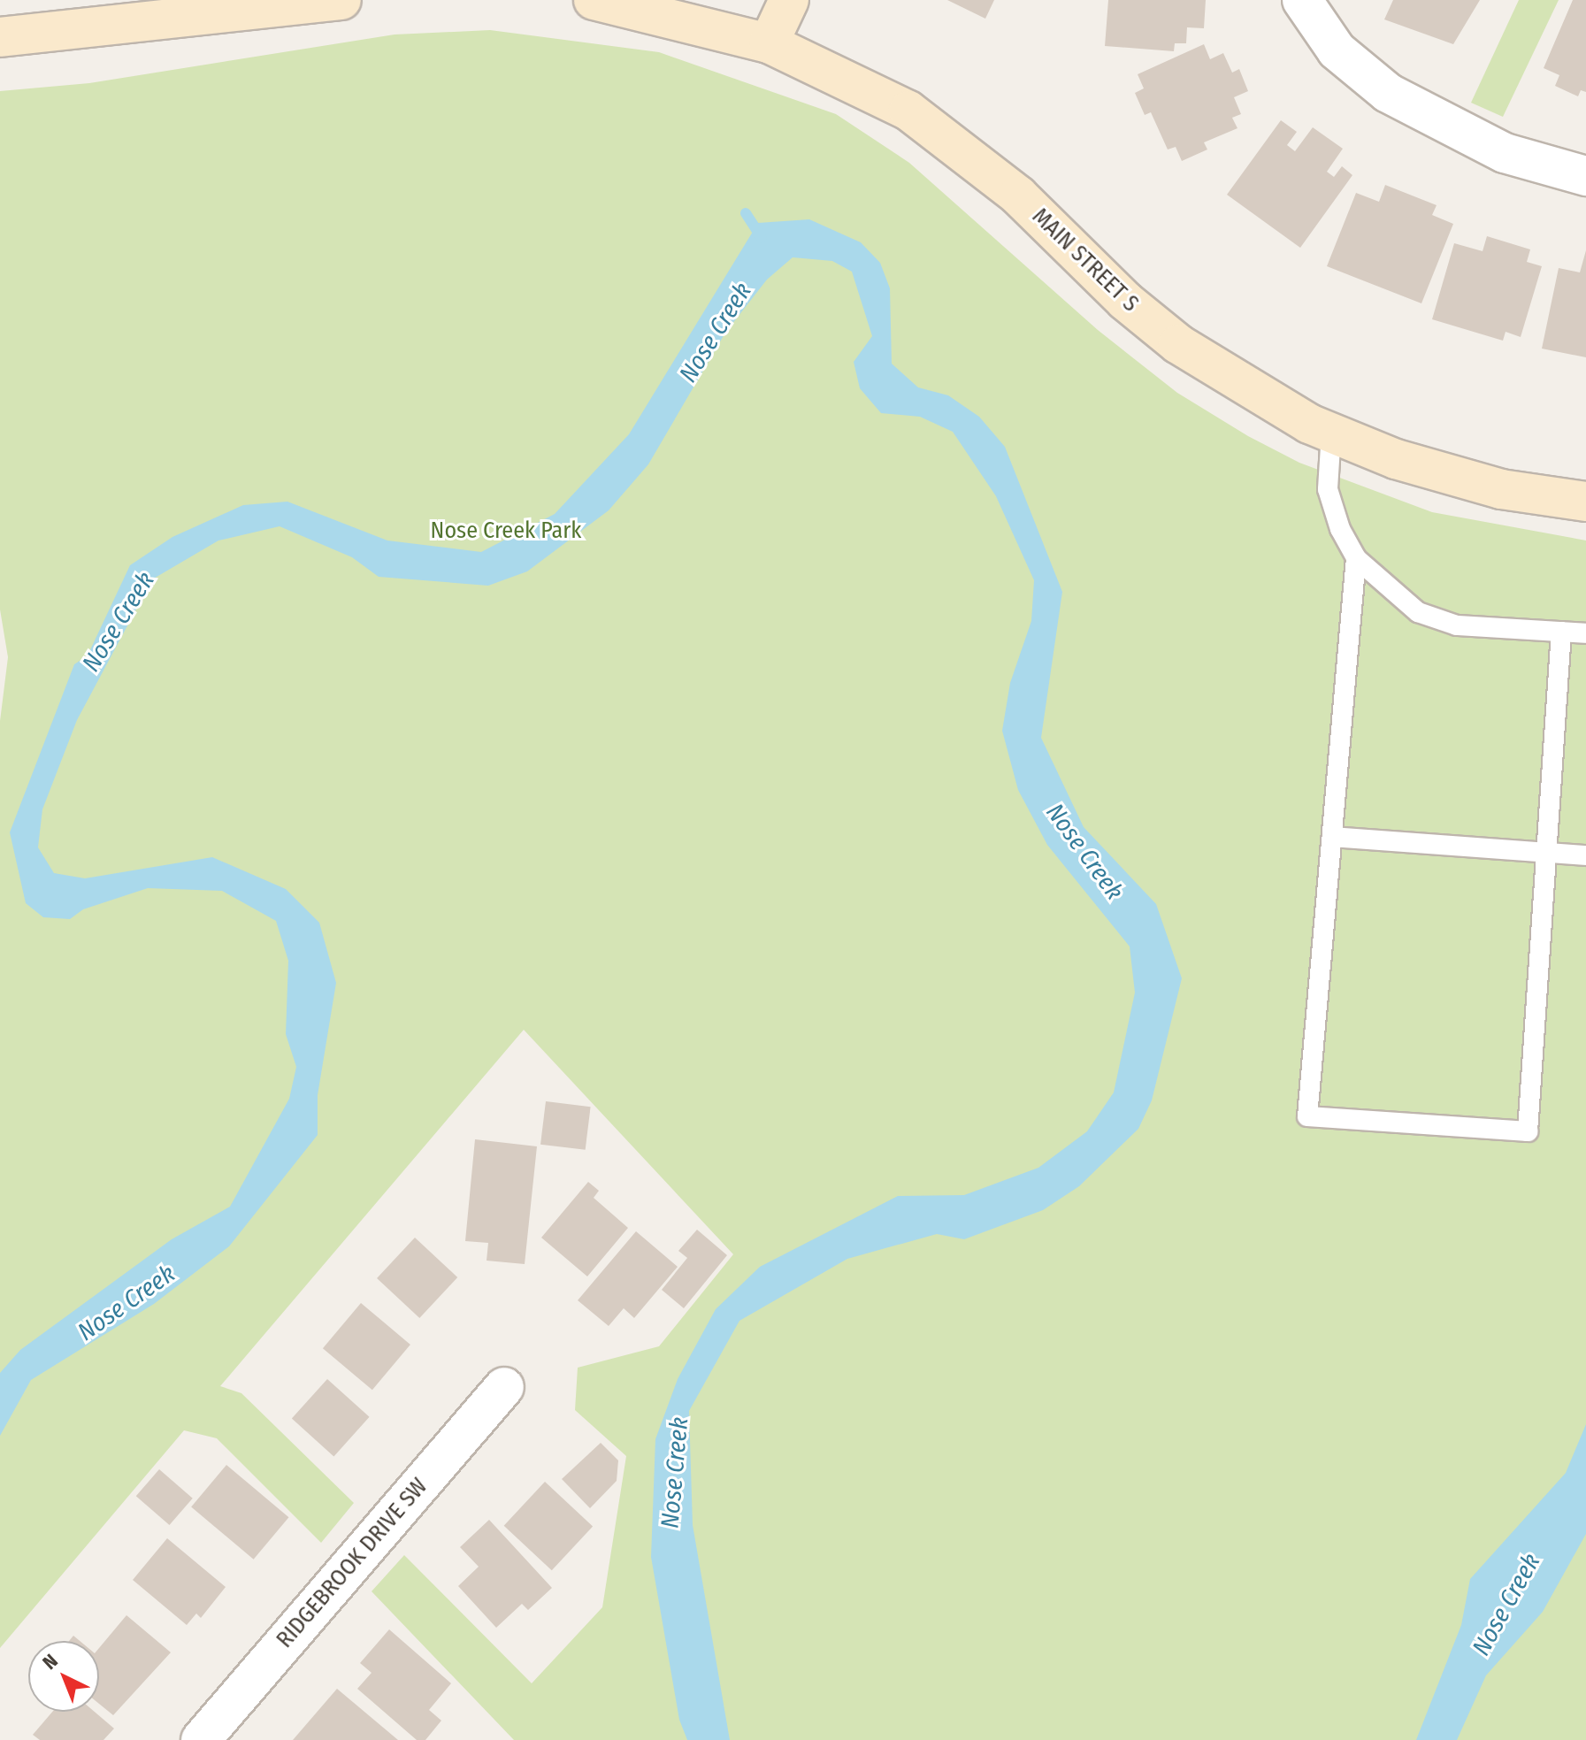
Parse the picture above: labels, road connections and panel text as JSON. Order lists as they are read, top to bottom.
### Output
{
  "streets": {
    "main road": ["MAIN STREET S"],
    "street": ["RIDGEBROOK DRIVE SW"]
  },
  "water": ["Nose Creek"],
  "parks": ["Nose Creek Park"],
  "north": "top left"
}
